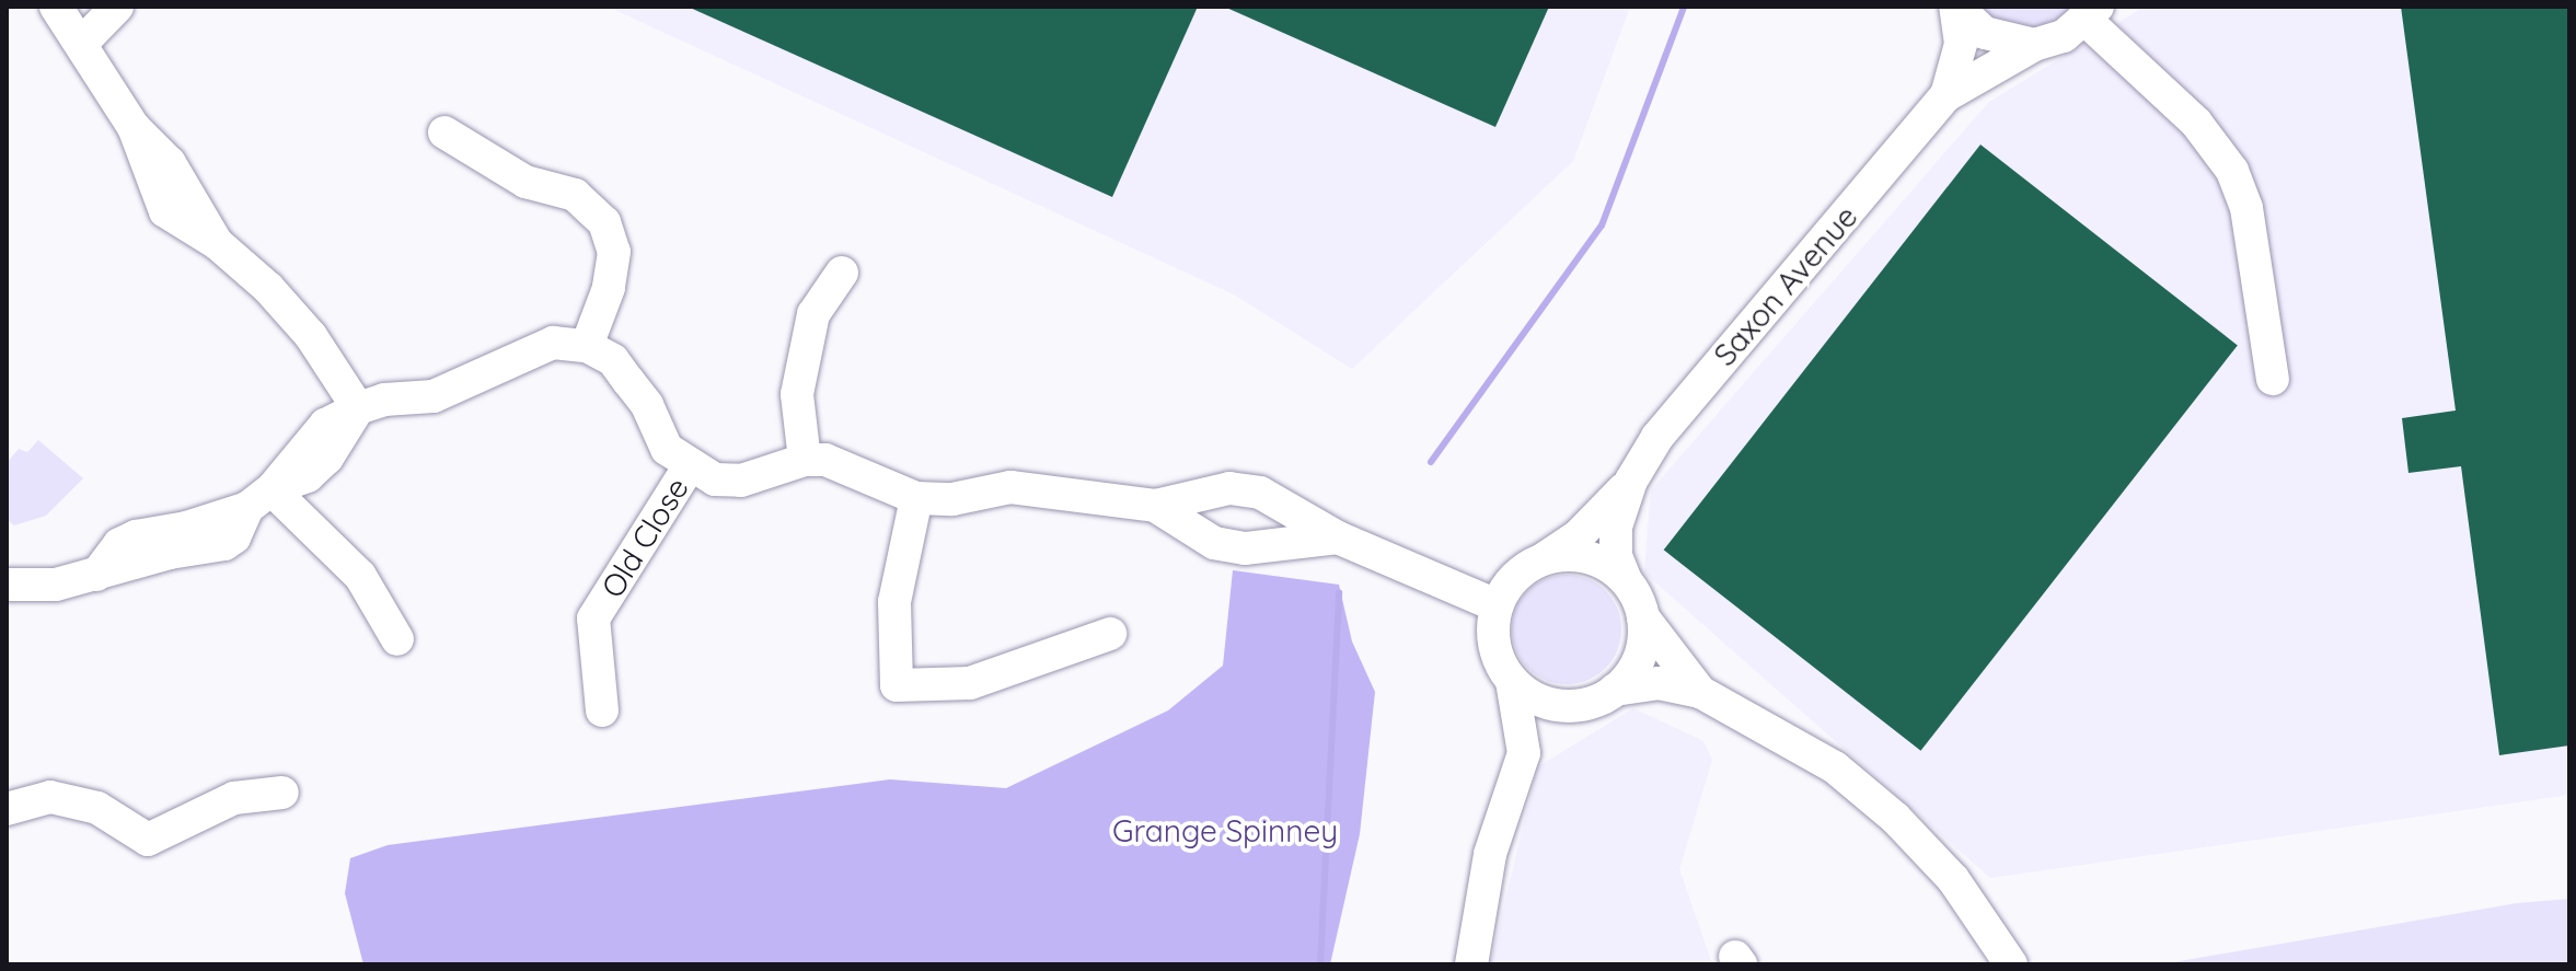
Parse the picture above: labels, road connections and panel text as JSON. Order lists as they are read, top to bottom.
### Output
{
  "streets": {
    "street": ["Saxon Avenue", "Old Close"]
  },
  "parks": ["Grange Spinney"]
}
